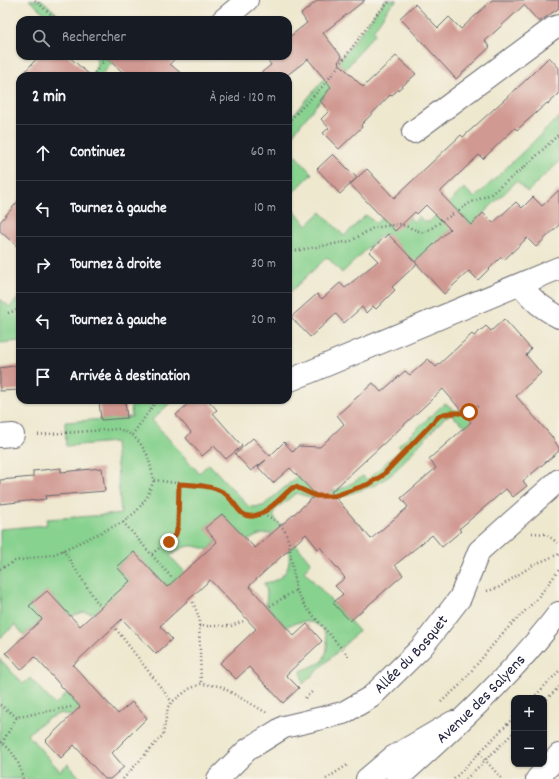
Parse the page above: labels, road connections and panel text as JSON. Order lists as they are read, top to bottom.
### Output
{
  "streets": {
    "street": ["Allée du Bosquet", "Avenue des Salyens"]
  },
  "page": {
    "search": "Rechercher",
    "heading": ["2 min", "À pied · 120 m"],
    "list": [
      ["Continuez", "60 m"],
      ["Tournez à gauche", "10 m"],
      ["Tournez à droite", "30 m"],
      ["Tournez à gauche", "20 m"],
      "Arrivée à destination"
    ],
    "map_buttons": ["+", "−"]
  }
}
